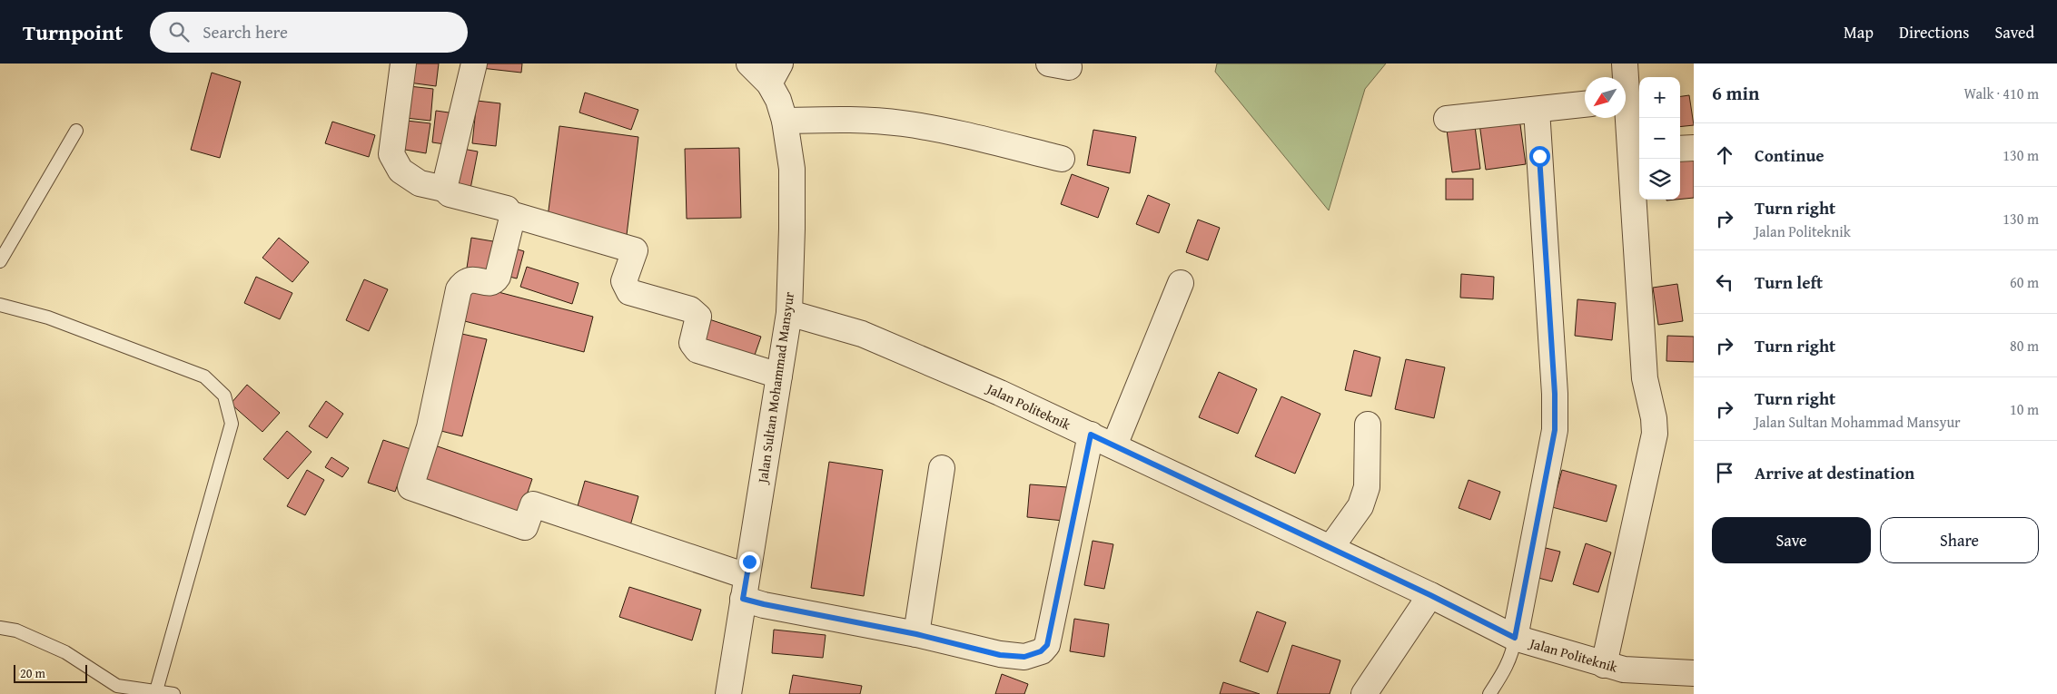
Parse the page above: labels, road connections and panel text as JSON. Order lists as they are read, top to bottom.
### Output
{
  "streets": {
    "street": ["Jalan Sultan Mohammad Mansyur", "Jalan Politeknik"]
  },
  "crossings": [
    ["Jalan Sultan Mohammad Mansyur", "Jalan Politeknik"]
  ],
  "scale_bar": "20 m",
  "north": "bottom left",
  "page": {
    "header": "Turnpoint",
    "search": "Search here",
    "nav": ["Map", "Directions", "Saved"],
    "heading": ["6 min", "Walk · 410 m"],
    "map_buttons": ["+", "−"],
    "list": [
      ["Continue", "130 m"],
      ["Turn right", "Jalan Politeknik", "130 m"],
      ["Turn left", "60 m"],
      ["Turn right", "80 m"],
      ["Turn right", "Jalan Sultan Mohammad Mansyur", "10 m"],
      "Arrive at destination"
    ],
    "buttons": ["Save", "Share"],
    "scale": "20 m"
  }
}
